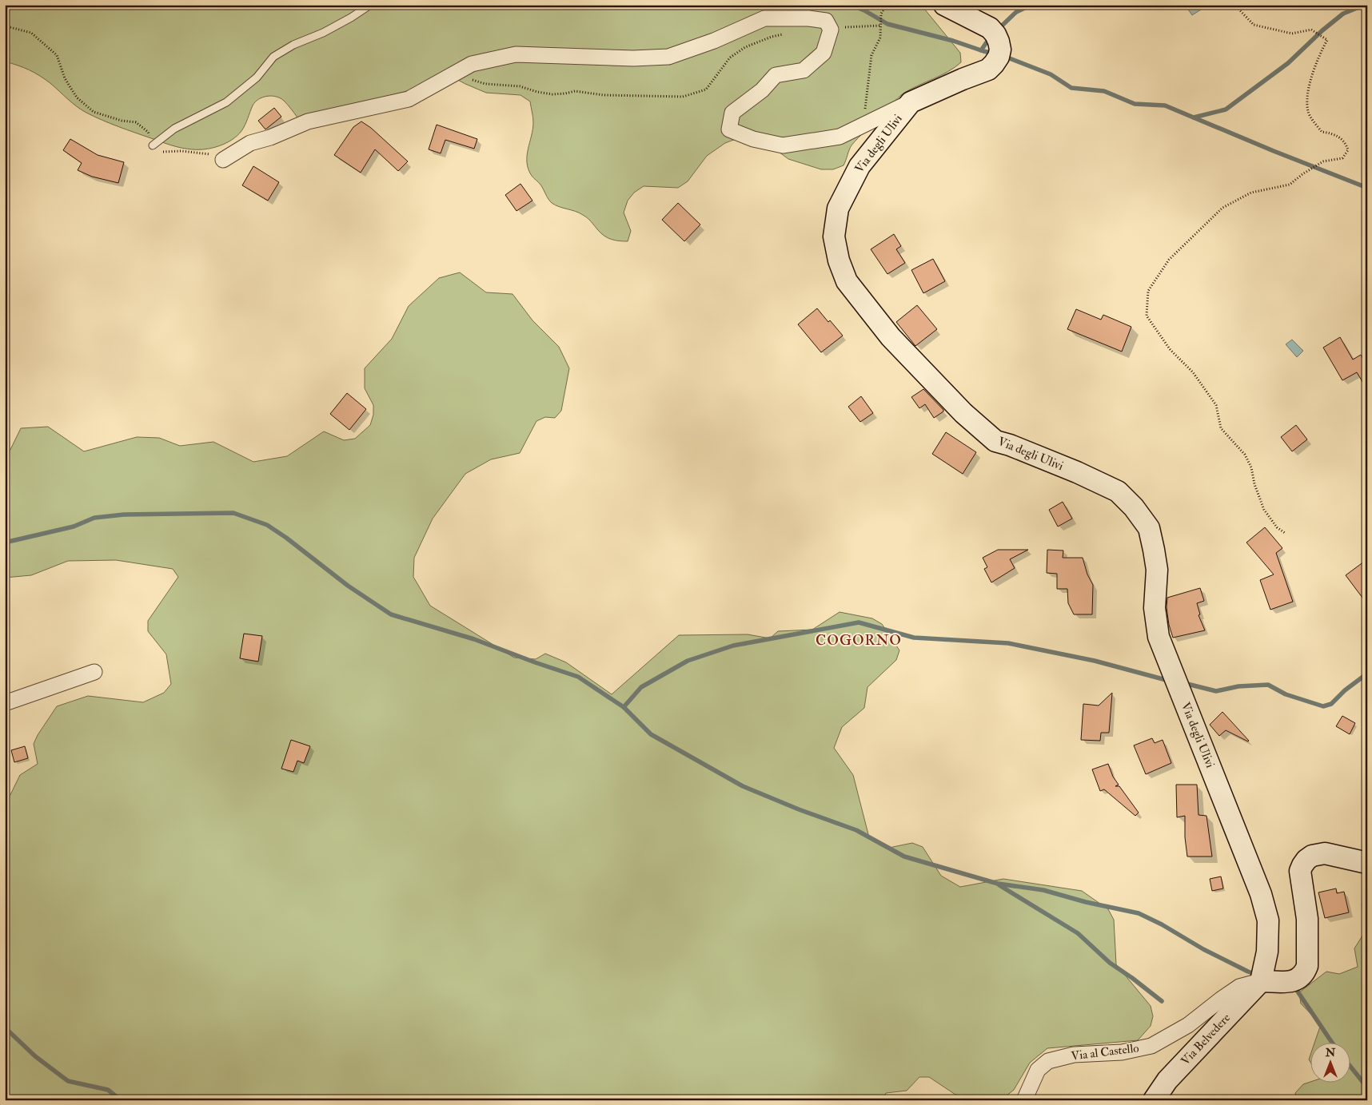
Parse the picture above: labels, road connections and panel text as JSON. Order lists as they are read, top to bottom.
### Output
{
  "streets": {
    "street": ["Via degli Ulivi", "Via Belvedere", "Via al Castello"]
  },
  "crossings": [
    ["Via degli Ulivi", "Via Belvedere"],
    ["Via degli Ulivi", "Via al Castello"],
    ["Via Belvedere", "Via al Castello"]
  ],
  "districts": ["COGORNO"],
  "north": "top"
}
